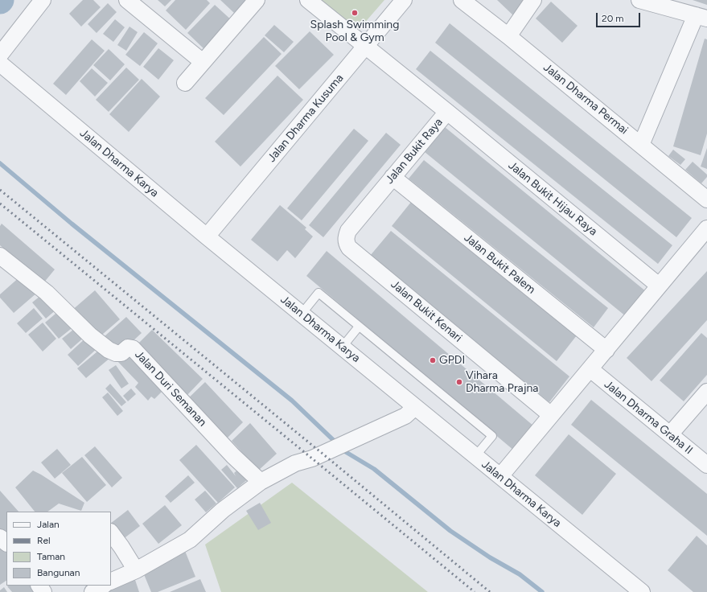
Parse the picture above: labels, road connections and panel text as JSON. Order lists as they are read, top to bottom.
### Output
{
  "streets": {
    "street": [
      "Jalan Dharma Permai",
      "Jalan Dharma Kusuma",
      "Jalan Bukit Raya",
      "Jalan Dharma Karya",
      "Jalan Bukit Hijau Raya",
      "Jalan Bukit Palem",
      "Jalan Bukit Kenari",
      "Jalan Duri Semanan",
      "Jalan Dharma Graha II"
    ]
  },
  "crossings": [
    ["Jalan Dharma Kusuma", "Jalan Bukit Raya"],
    ["Jalan Dharma Kusuma", "Jalan Dharma Karya"],
    ["Jalan Bukit Raya", "Jalan Bukit Hijau Raya"],
    ["Jalan Bukit Raya", "Jalan Bukit Palem"],
    ["Jalan Bukit Raya", "Jalan Bukit Kenari"]
  ],
  "places": ["Splash Swimming Pool & Gym", "GPDI", "Vihara Dharma Prajna"],
  "legend": [
    "Jalan",
    "Rel",
    "Taman",
    "Bangunan"
  ],
  "scale_bar": "20 m"
}
